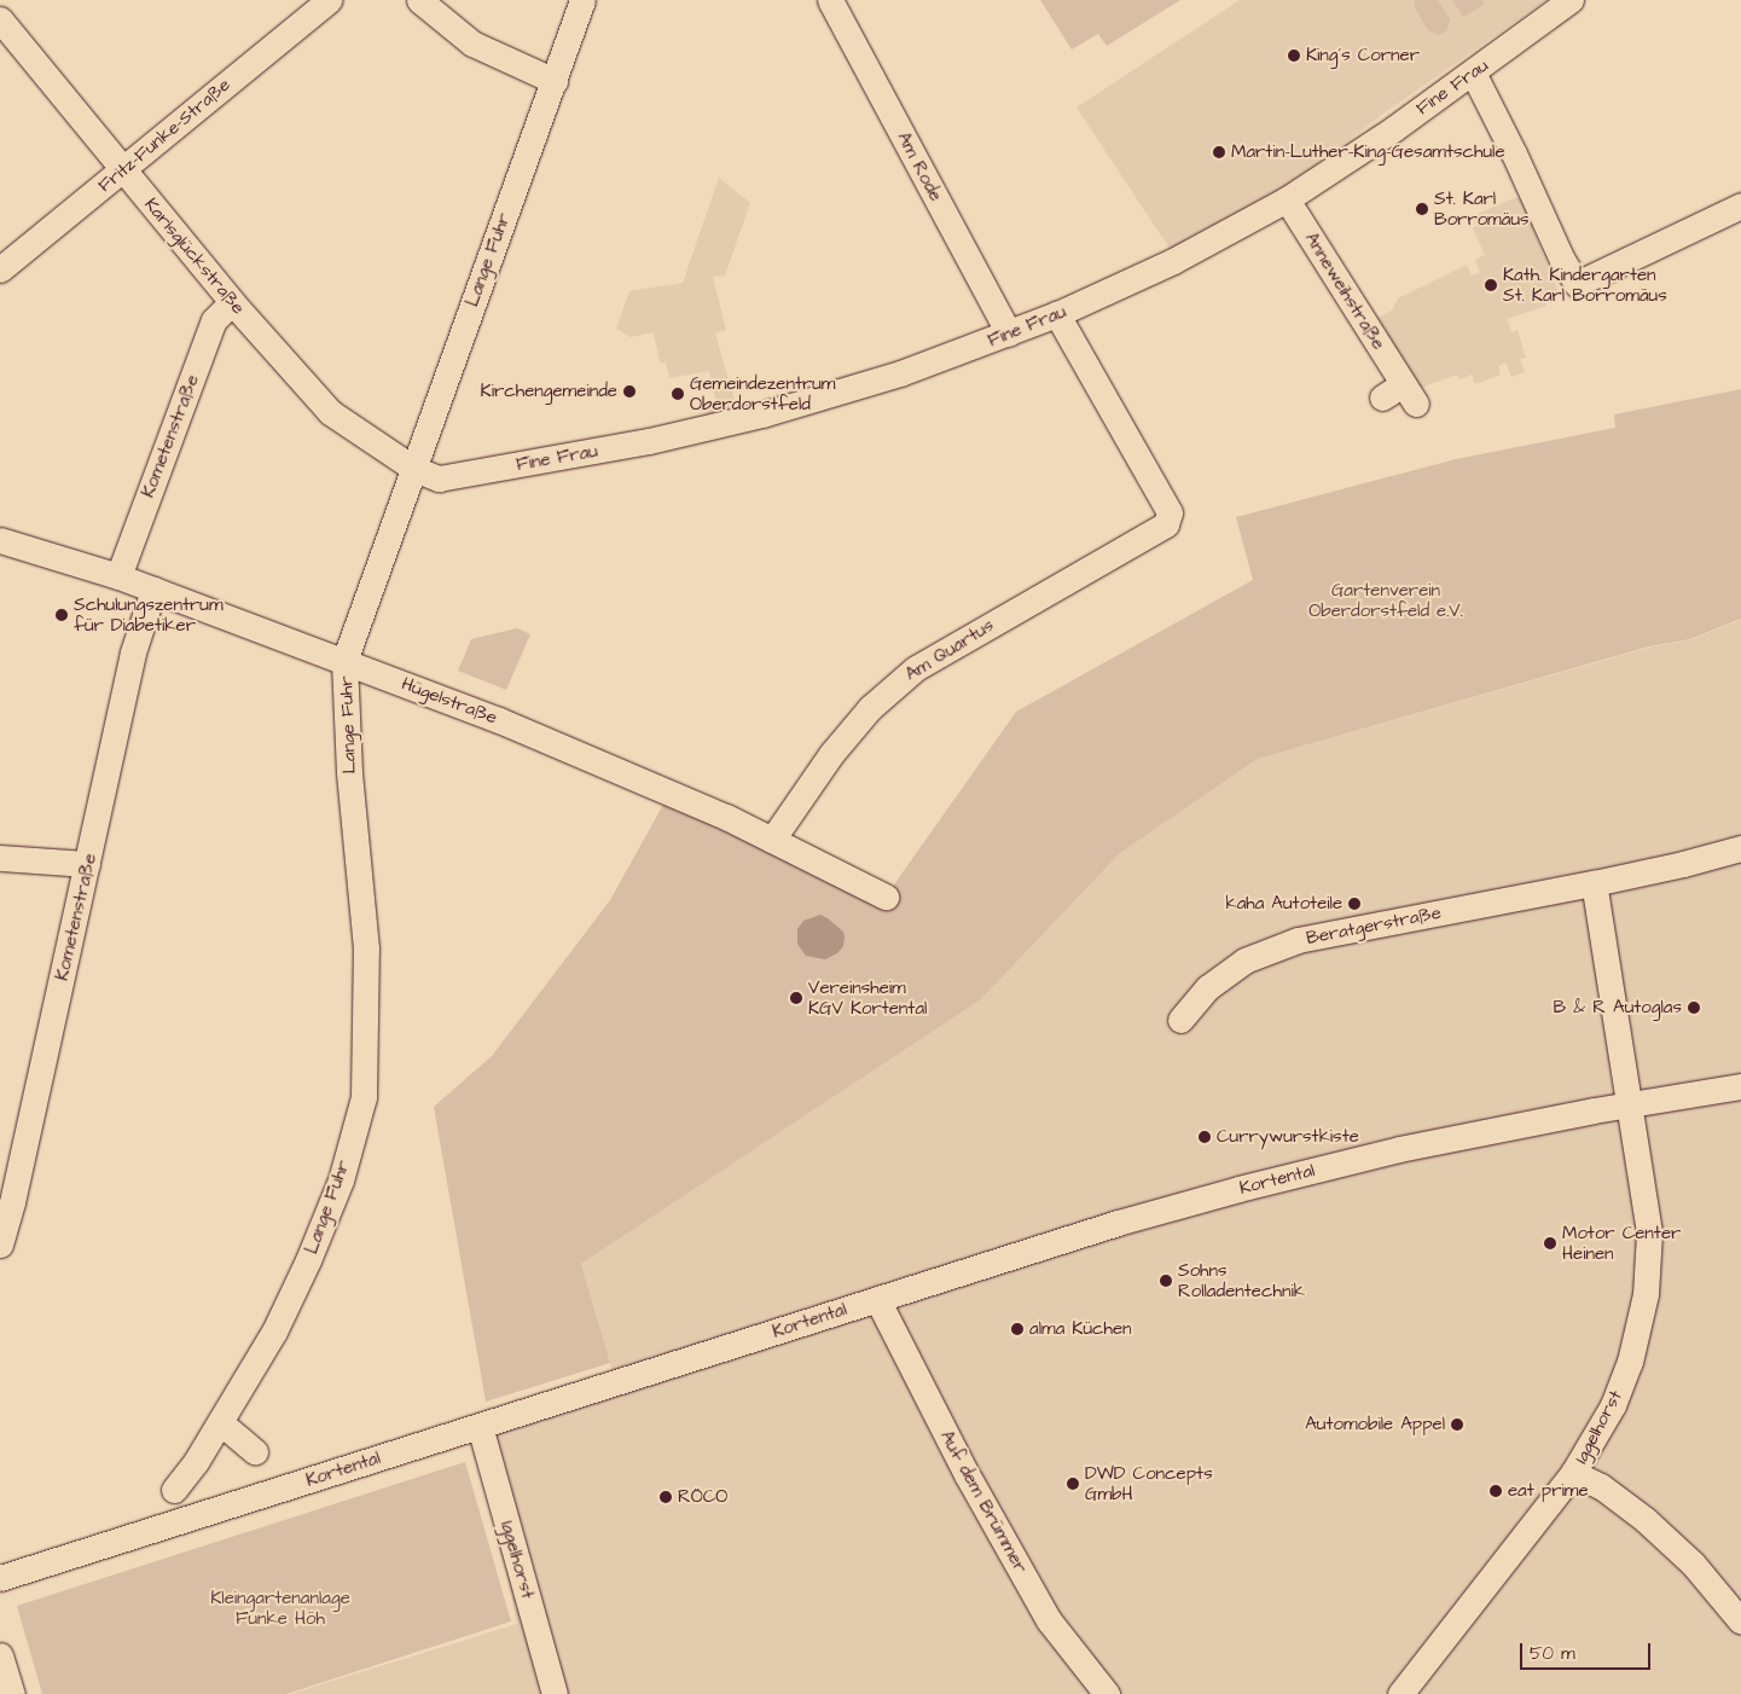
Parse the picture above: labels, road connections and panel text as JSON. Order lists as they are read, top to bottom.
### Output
{
  "streets": {
    "street": [
      "Fine Frau",
      "Fritz-Funke-Straße",
      "Am Rode",
      "Karlsglückstraße",
      "Lange Fuhr",
      "Anneweihstraße",
      "Kometenstraße",
      "Am Quartus",
      "Hügelstraße",
      "Beratgerstraße",
      "Kortental",
      "Iggelhorst",
      "Auf dem Brümmer"
    ]
  },
  "crossings": [
    ["Fine Frau", "Am Rode"],
    ["Fine Frau", "Karlsglückstraße"],
    ["Fine Frau", "Lange Fuhr"],
    ["Fine Frau", "Anneweihstraße"],
    ["Fine Frau", "Am Quartus"],
    ["Fritz-Funke-Straße", "Karlsglückstraße"],
    ["Karlsglückstraße", "Lange Fuhr"],
    ["Karlsglückstraße", "Kometenstraße"],
    ["Lange Fuhr", "Hügelstraße"],
    ["Kometenstraße", "Hügelstraße"],
    ["Am Quartus", "Hügelstraße"],
    ["Kortental", "Iggelhorst"],
    ["Kortental", "Auf dem Brümmer"]
  ],
  "parks": ["Gartenverein Oberdorstfeld e.V.", "Kleingartenanlage Funke Höh"],
  "places": [
    "King´s Corner",
    "Martin-Luther-King-Gesamtschule",
    "St. Karl Borromäus",
    "Kath. Kindergarten St. Karl Borromäus",
    "Kirchengemeinde",
    "Gemeindezentrum Oberdorstfeld",
    "Schulungszentrum für Diabetiker",
    "kaha Autoteile",
    "Vereinsheim KGV Kortental",
    "B & R Autoglas",
    "Currywurstkiste",
    "Motor Center Heinen",
    "Sohns Rolladentechnik",
    "alma Küchen",
    "Automobile Appel",
    "DWD Concepts GmbH",
    "eat prime",
    "RÖCO"
  ],
  "scale_bar": "50 m"
}
